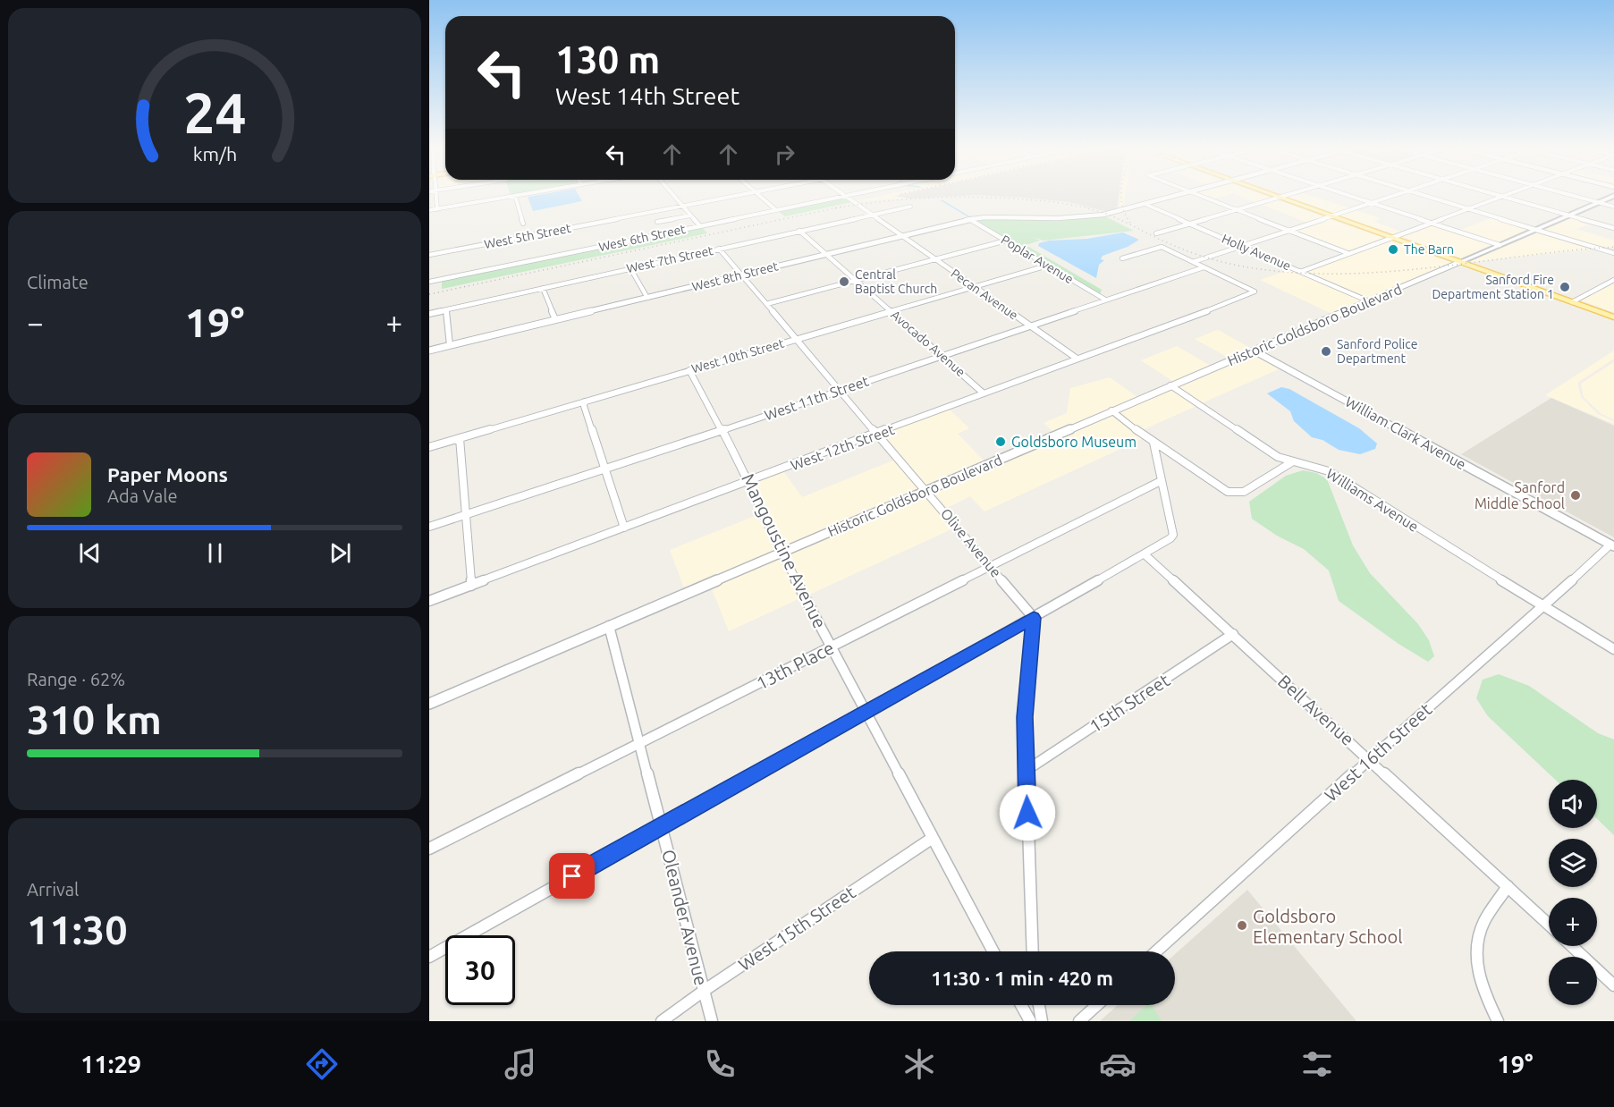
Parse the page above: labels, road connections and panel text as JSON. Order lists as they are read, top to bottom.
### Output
{
  "streets": {
    "street": [
      "West 5th Street",
      "West 6th Street",
      "Holly Avenue",
      "West 7th Street",
      "Poplar Avenue",
      "West 8th Street",
      "Pecan Avenue",
      "Historic Goldsboro Boulevard",
      "Avocado Avenue",
      "West 10th Street",
      "West 11th Street",
      "William Clark Avenue",
      "West 12th Street",
      "Williams Avenue",
      "Olive Avenue",
      "Mangoustine Avenue",
      "13th Place",
      "15th Street",
      "Bell Avenue",
      "West 16th Street",
      "Oleander Avenue",
      "West 15th Street"
    ]
  },
  "crossings": [
    ["West 6th Street", "Pecan Avenue"],
    ["Holly Avenue", "West 8th Street"],
    ["Holly Avenue", "Historic Goldsboro Boulevard"],
    ["West 7th Street", "Pecan Avenue"],
    ["West 7th Street", "Avocado Avenue"],
    ["West 7th Street", "Olive Avenue"],
    ["Poplar Avenue", "West 8th Street"],
    ["Poplar Avenue", "West 10th Street"],
    ["Poplar Avenue", "West 11th Street"],
    ["West 8th Street", "Pecan Avenue"],
    ["West 8th Street", "Avocado Avenue"],
    ["West 8th Street", "Olive Avenue"],
    ["Pecan Avenue", "West 10th Street"],
    ["Pecan Avenue", "West 11th Street"],
    ["Pecan Avenue", "West 12th Street"],
    ["Historic Goldsboro Boulevard", "William Clark Avenue"],
    ["Historic Goldsboro Boulevard", "Williams Avenue"],
    ["Historic Goldsboro Boulevard", "Olive Avenue"],
    ["Historic Goldsboro Boulevard", "Mangoustine Avenue"],
    ["Historic Goldsboro Boulevard", "Oleander Avenue"],
    ["Avocado Avenue", "West 10th Street"],
    ["Avocado Avenue", "West 11th Street"],
    ["Avocado Avenue", "West 12th Street"],
    ["West 10th Street", "Olive Avenue"],
    ["West 10th Street", "Mangoustine Avenue"],
    ["West 11th Street", "West 12th Street"],
    ["West 11th Street", "Olive Avenue"],
    ["West 11th Street", "Mangoustine Avenue"],
    ["William Clark Avenue", "West 16th Street"],
    ["West 12th Street", "Olive Avenue"],
    ["West 12th Street", "Mangoustine Avenue"],
    ["Williams Avenue", "West 16th Street"],
    ["Olive Avenue", "13th Place"],
    ["Mangoustine Avenue", "13th Place"],
    ["Mangoustine Avenue", "West 15th Street"],
    ["13th Place", "Oleander Avenue"],
    ["15th Street", "Bell Avenue"],
    ["Bell Avenue", "West 16th Street"],
    ["Oleander Avenue", "West 15th Street"]
  ],
  "places": [
    "The Barn",
    "Central Baptist Church",
    "Sanford Fire Department Station 1",
    "Sanford Police Department",
    "Goldsboro Museum",
    "Sanford Middle School",
    "Goldsboro Elementary School"
  ],
  "page": {
    "turn": ["130 m", "West 14th Street"],
    "tile": [
      "Climate",
      ["Range · 62%", "310 km"],
      ["Arrival", "11:30"]
    ],
    "heat": ["−", "19°", "+"],
    "song": ["Paper Moons", "Ada Vale"],
    "map_buttons": ["+", "−"],
    "limit": "30",
    "trip": "11:30 · 1 min · 420 m",
    "tabs": ["11:29", "19°"],
    "gauge": ["24", "km/h"]
  }
}
